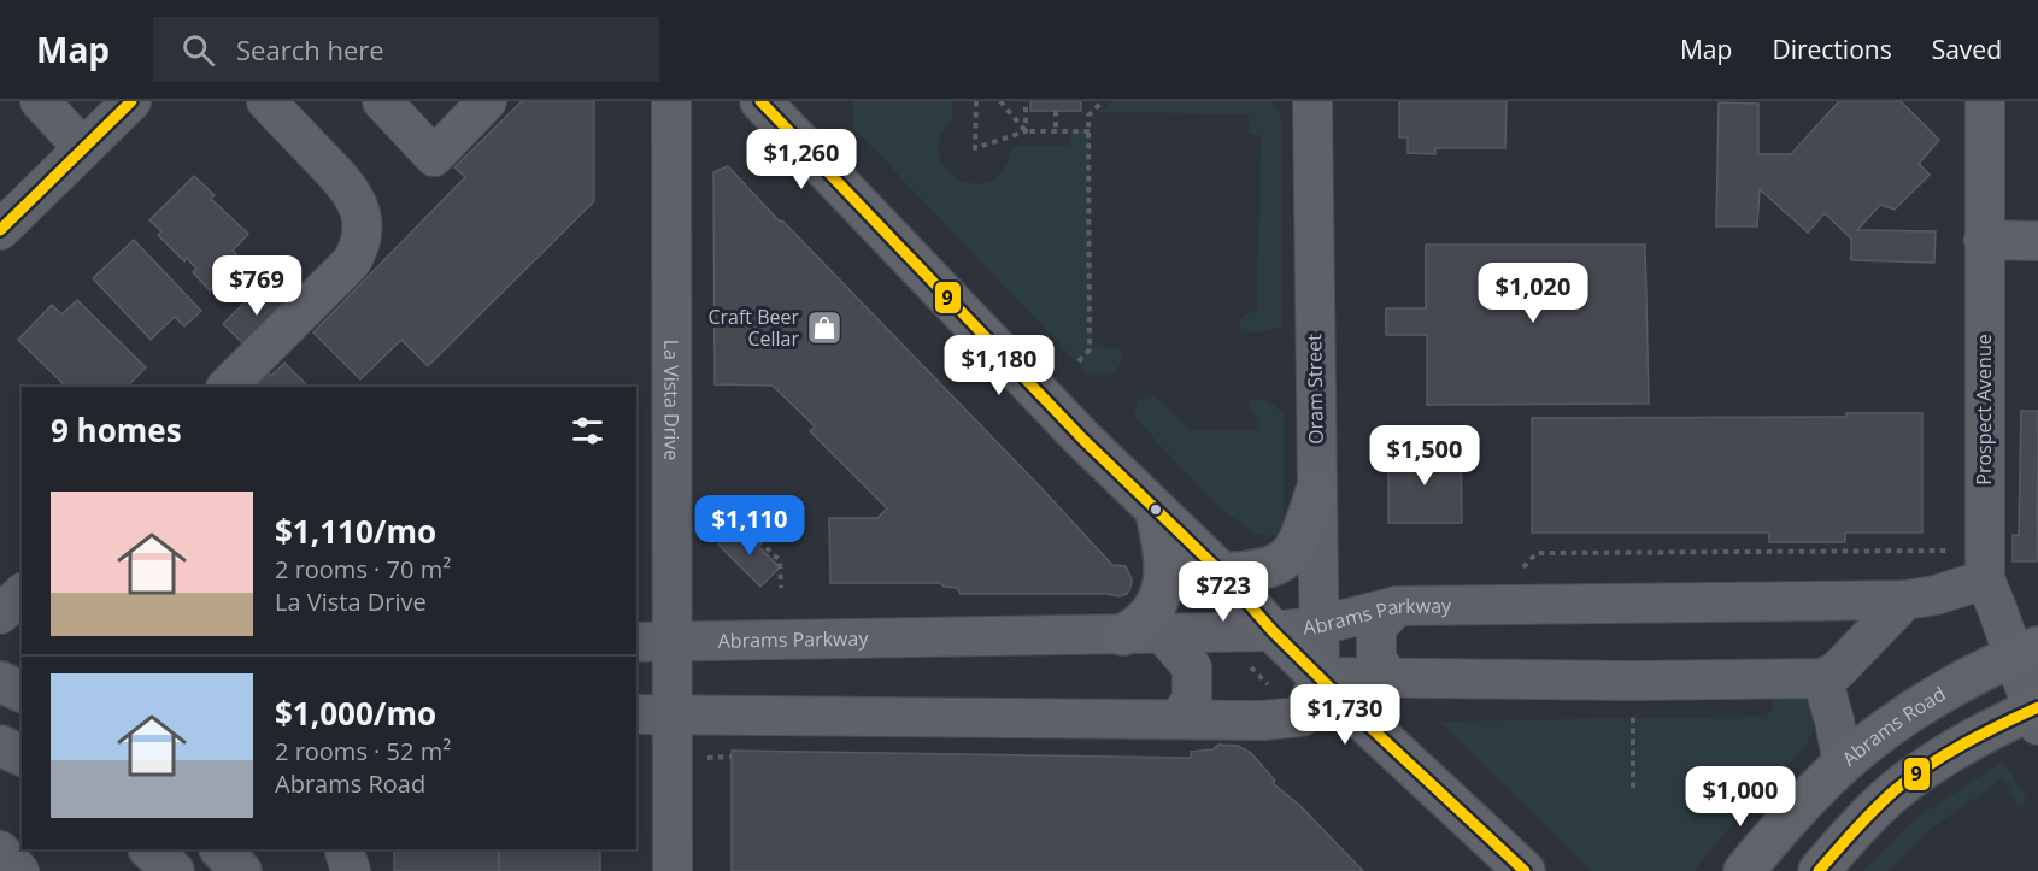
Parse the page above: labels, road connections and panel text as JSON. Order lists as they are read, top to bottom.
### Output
{
  "streets": {
    "main road": ["Abrams Road"],
    "street": [
      "Oram Street",
      "La Vista Drive",
      "Prospect Avenue",
      "Abrams Parkway"
    ]
  },
  "crossings": [
    ["Oram Street", "Abrams Parkway"],
    ["La Vista Drive", "Abrams Parkway"],
    ["Prospect Avenue", "Abrams Parkway"],
    ["Prospect Avenue", "Abrams Road"]
  ],
  "places": {
    "shop": ["Craft Beer Cellar"]
  },
  "lines": ["transit line 9"],
  "page": {
    "header": "Map",
    "search": "Search here",
    "nav": ["Map", "Directions", "Saved"],
    "price": [
      "$1,260",
      "$769",
      "$1,020",
      "$1,180",
      "$1,500",
      "$1,110",
      "$723",
      "$1,730",
      "$1,000"
    ],
    "heading": "9 homes",
    "list": [
      {
        "name": "$1,110/mo",
        "note": "2 rooms · 70 m² · La Vista Drive"
      },
      {
        "name": "$1,000/mo",
        "note": "2 rooms · 52 m² · Abrams Road"
      }
    ]
  }
}
